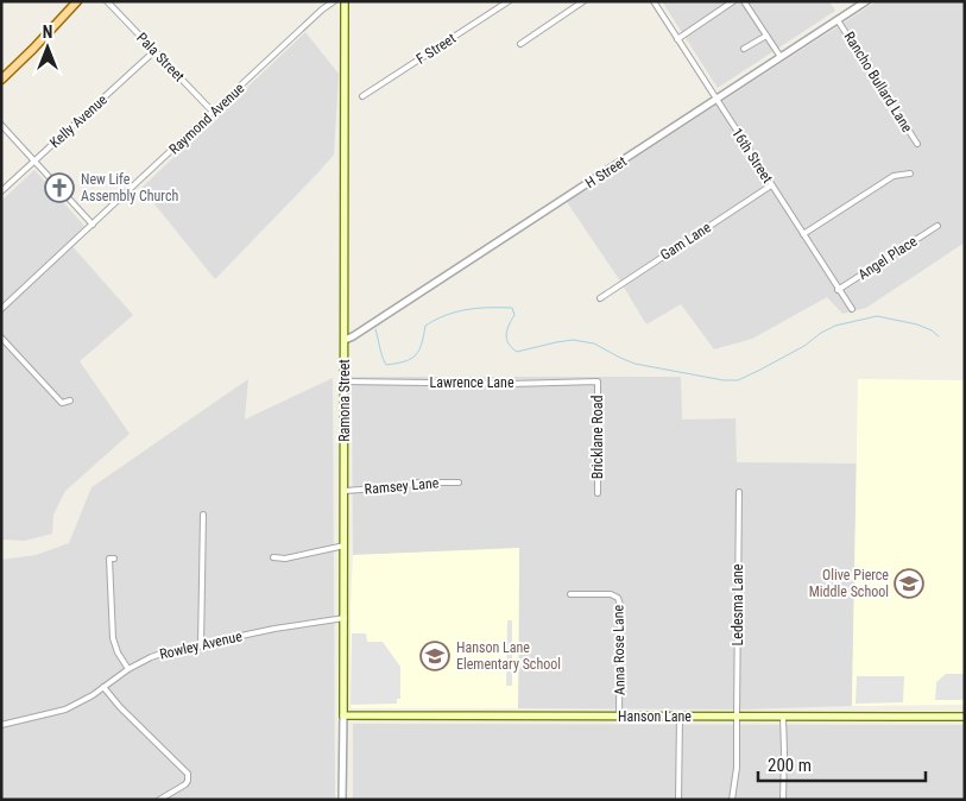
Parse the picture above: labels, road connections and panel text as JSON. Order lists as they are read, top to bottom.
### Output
{
  "streets": {
    "main road": ["Ramona Street", "Hanson Lane"],
    "street": [
      "F Street",
      "Pala Street",
      "Rancho Bullard Lane",
      "Raymond Avenue",
      "Kelly Avenue",
      "16th Street",
      "H Street",
      "Gam Lane",
      "Angel Place",
      "Lawrence Lane",
      "Bricklane Road",
      "Ramsey Lane",
      "Ledesma Lane",
      "Rowley Avenue",
      "Anna Rose Lane"
    ]
  },
  "crossings": [
    ["Pala Street", "Raymond Avenue"],
    ["Pala Street", "Kelly Avenue"],
    ["Rancho Bullard Lane", "H Street"],
    ["16th Street", "H Street"],
    ["16th Street", "Gam Lane"],
    ["16th Street", "Angel Place"],
    ["H Street", "Ramona Street"],
    ["Lawrence Lane", "Ramona Street"],
    ["Lawrence Lane", "Bricklane Road"],
    ["Ramona Street", "Ramsey Lane"],
    ["Ramona Street", "Rowley Avenue"],
    ["Ramona Street", "Hanson Lane"],
    ["Ledesma Lane", "Hanson Lane"],
    ["Anna Rose Lane", "Hanson Lane"]
  ],
  "places": {
    "church": ["New Life Assembly Church"],
    "school or university": ["Olive Pierce Middle School", "Hanson Lane Elementary School"]
  },
  "scale_bar": "200 m",
  "north": "top"
}
